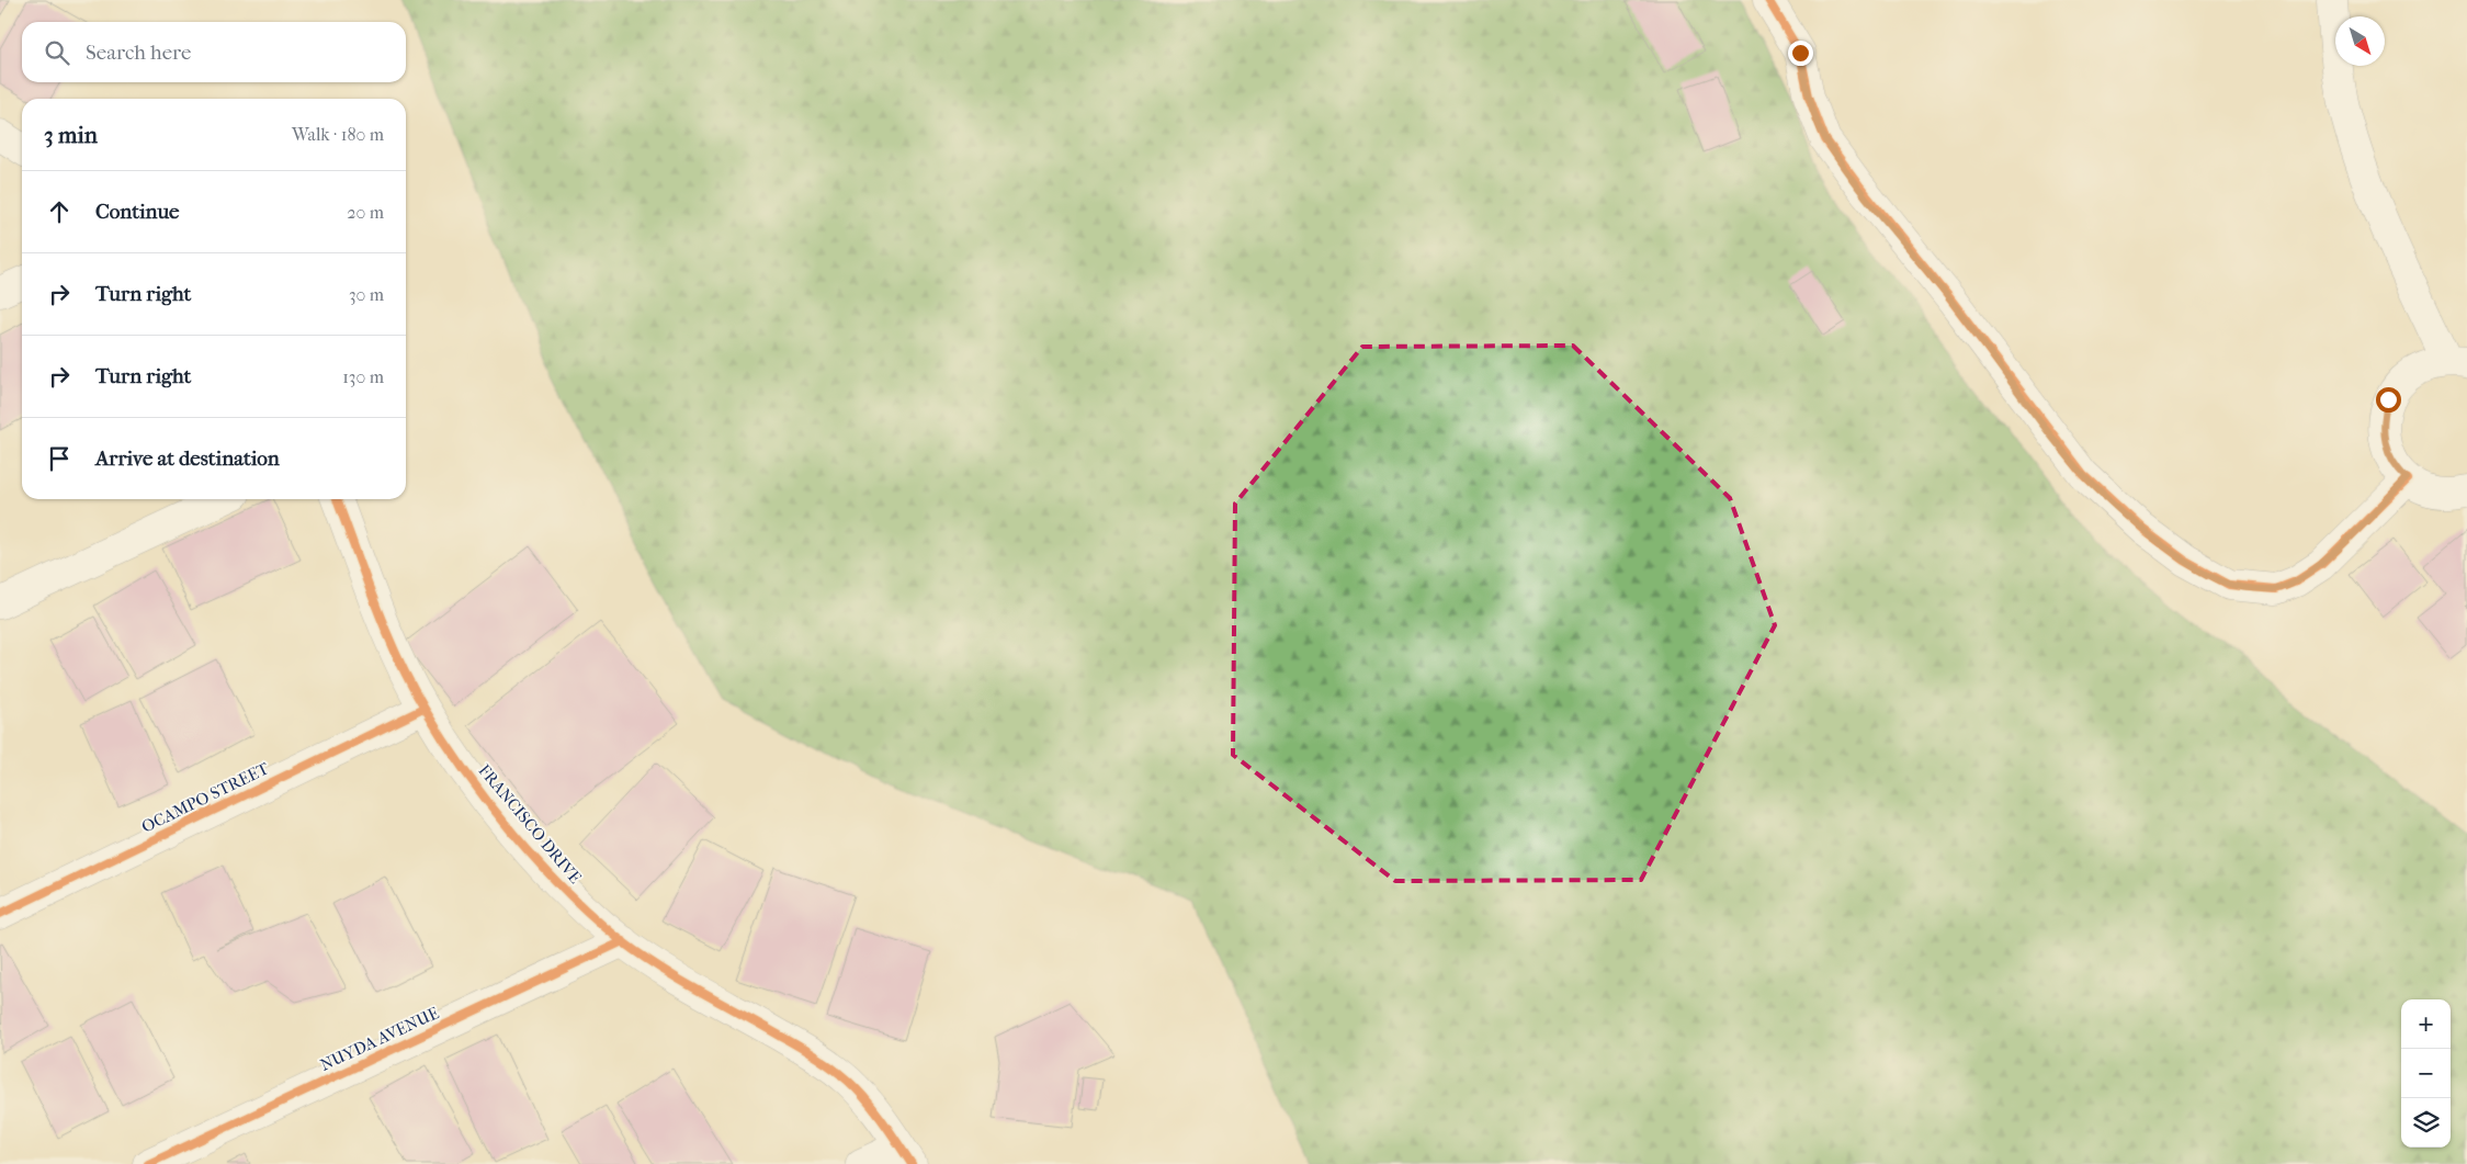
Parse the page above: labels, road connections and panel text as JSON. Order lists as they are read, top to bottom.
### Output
{
  "streets": {
    "street": ["OCAMPO STREET", "FRANCISCO DRIVE", "NUYDA AVENUE"]
  },
  "crossings": [
    ["OCAMPO STREET", "FRANCISCO DRIVE"],
    ["FRANCISCO DRIVE", "NUYDA AVENUE"]
  ],
  "north": "bottom right",
  "page": {
    "search": "Search here",
    "heading": ["3 min", "Walk · 180 m"],
    "list": [
      ["Continue", "20 m"],
      ["Turn right", "30 m"],
      ["Turn right", "130 m"],
      "Arrive at destination"
    ],
    "map_buttons": ["+", "−"]
  }
}
